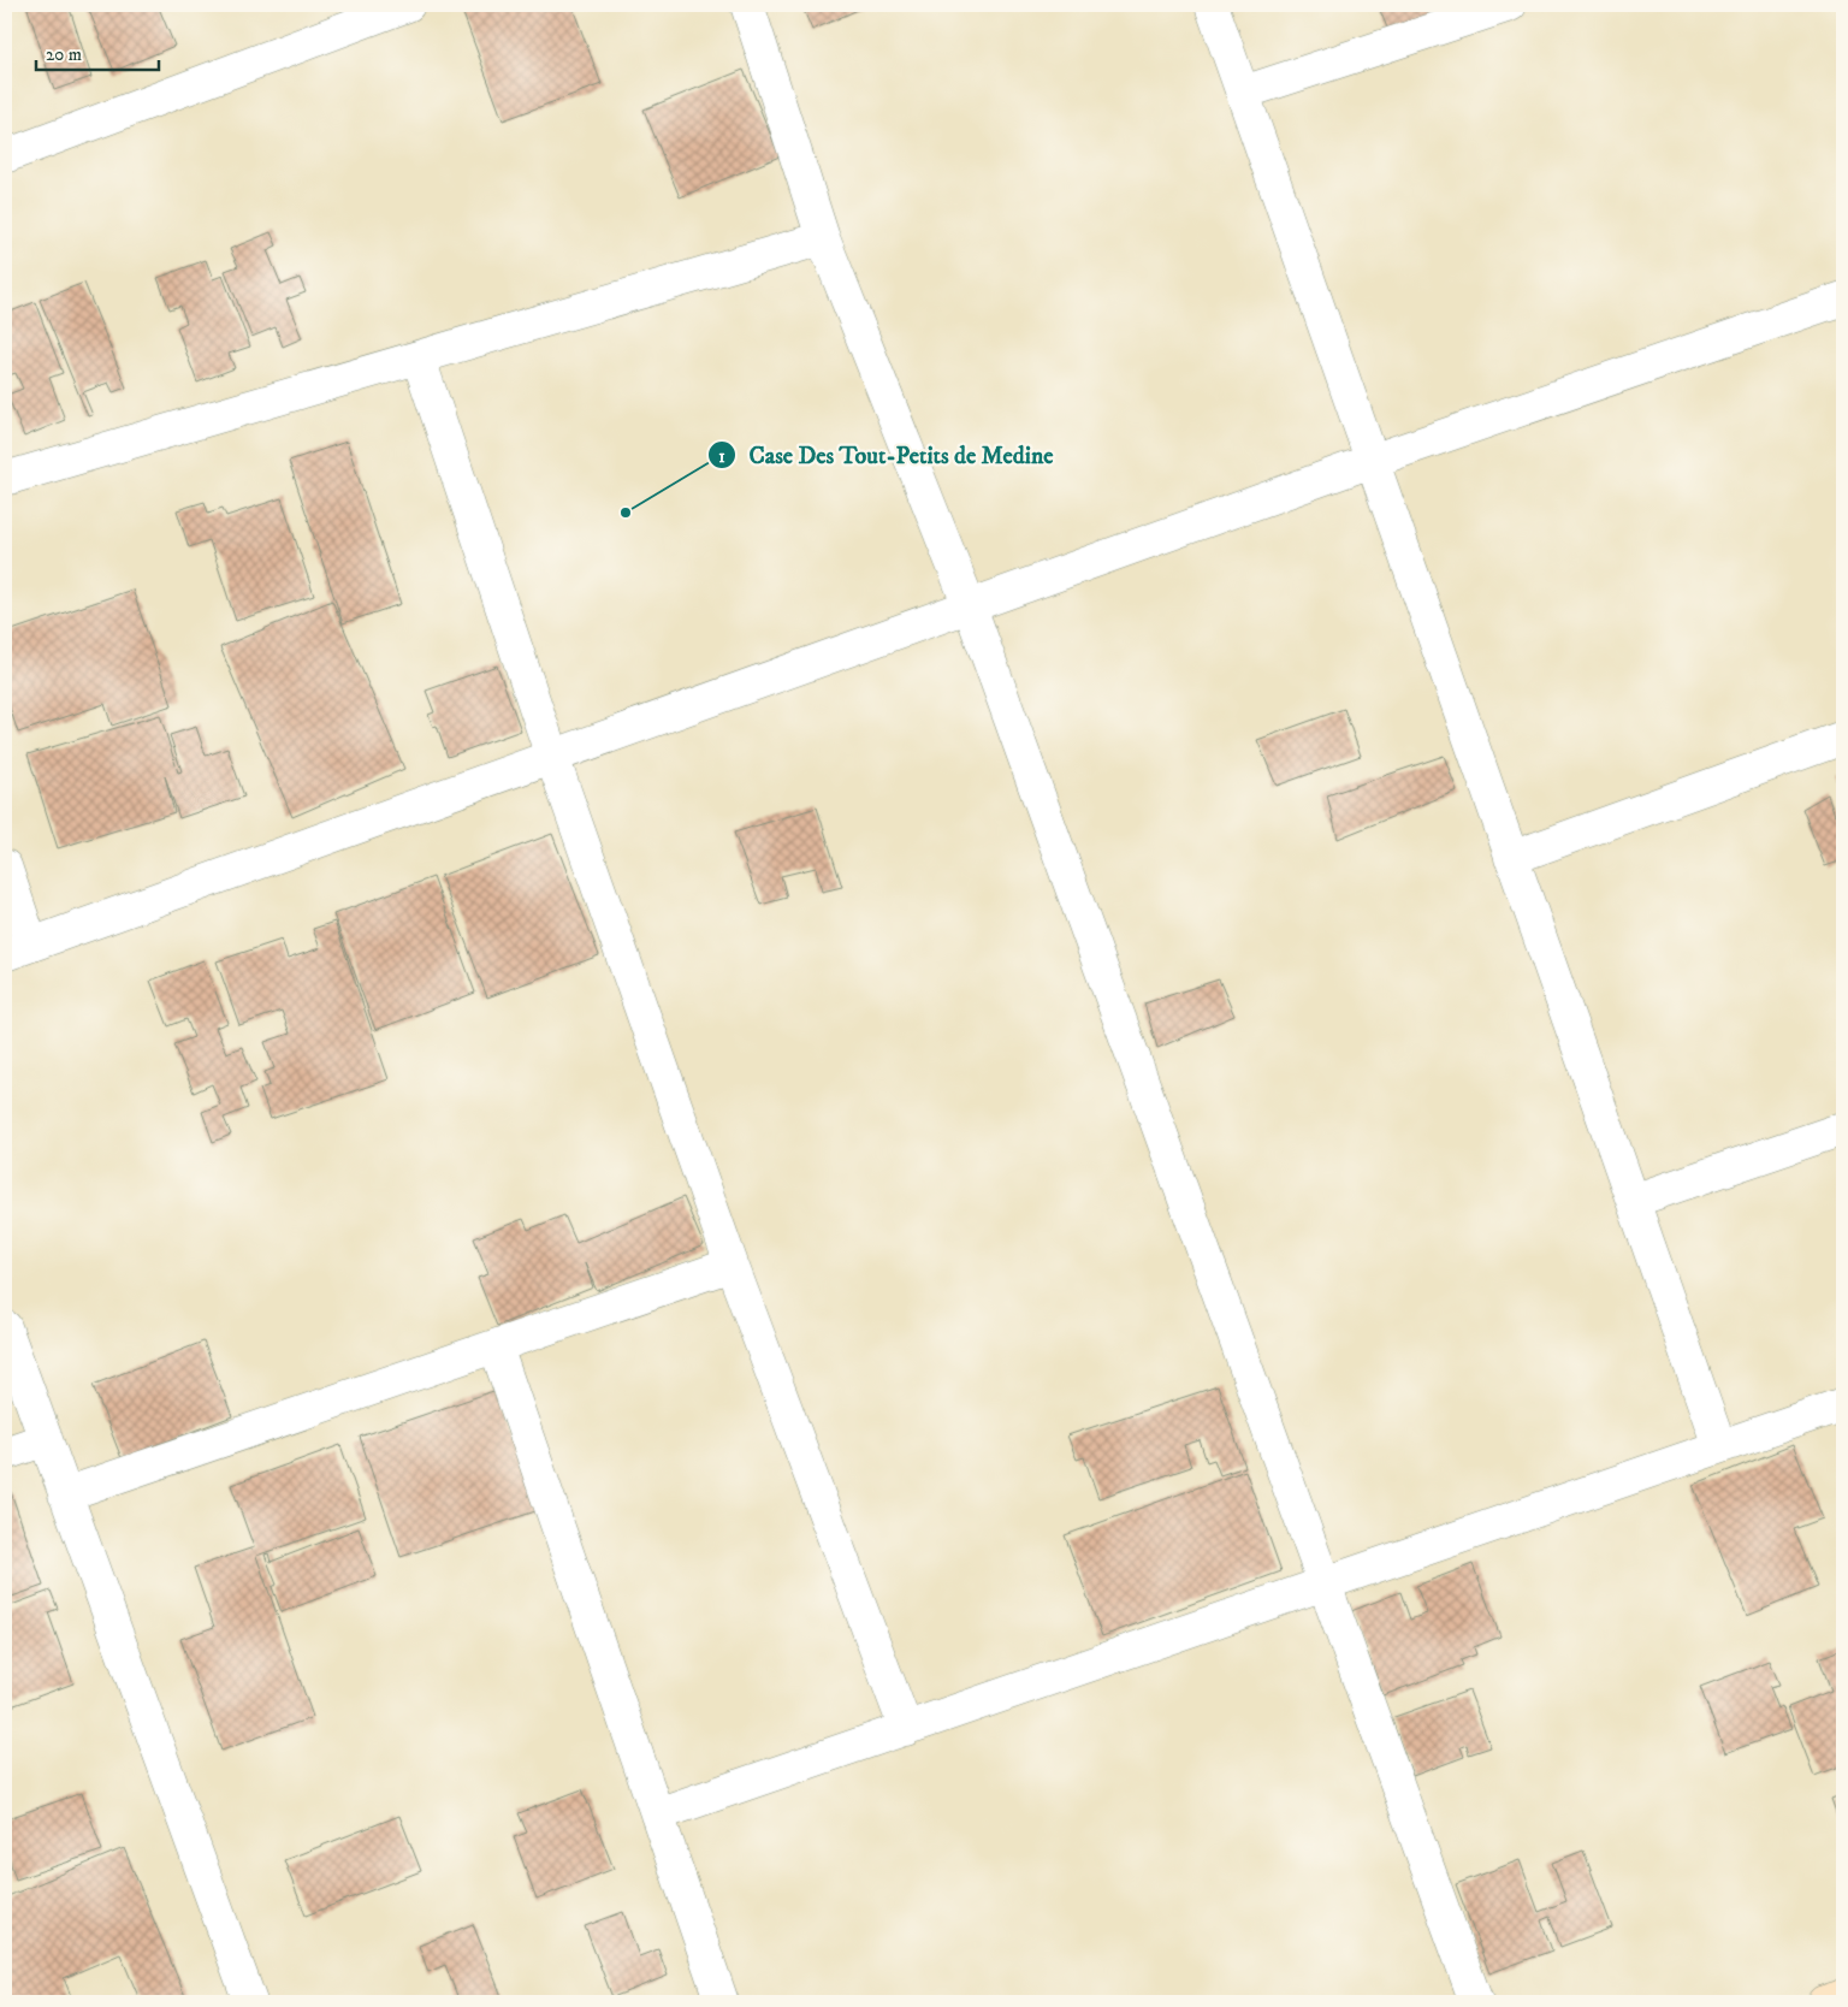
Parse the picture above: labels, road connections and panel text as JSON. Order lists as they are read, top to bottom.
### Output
{
  "places": ["Case Des Tout-Petits de Medine"],
  "scale_bar": "20 m"
}
